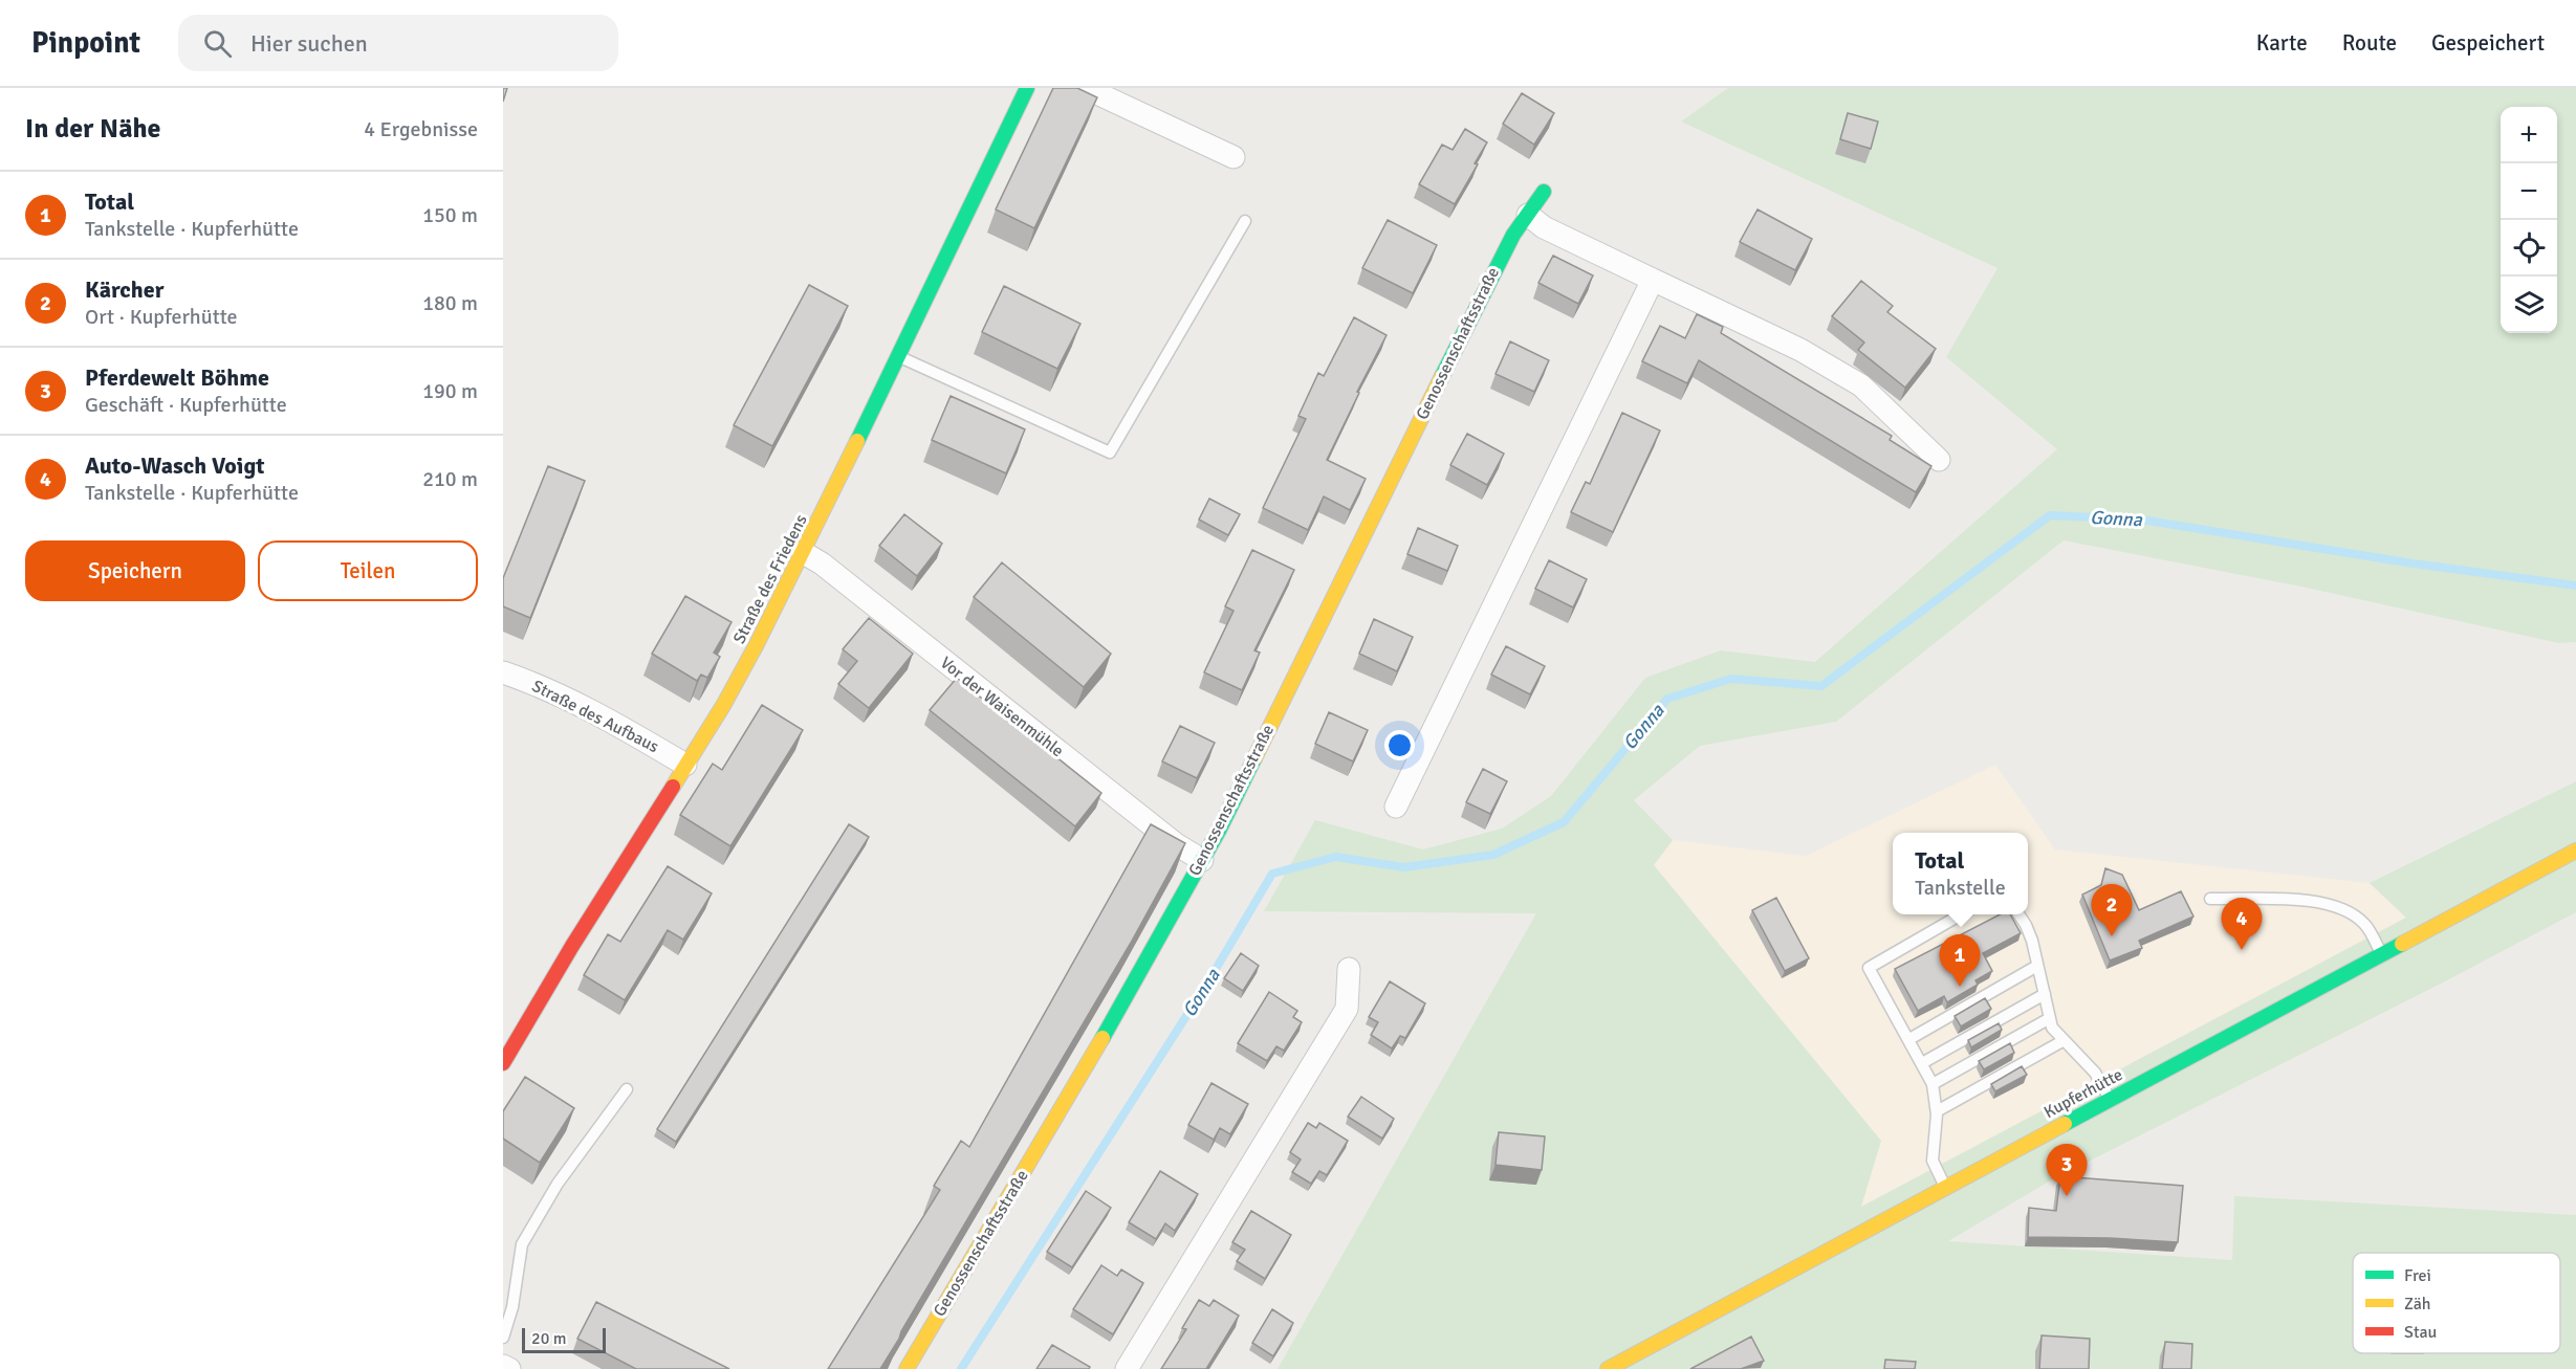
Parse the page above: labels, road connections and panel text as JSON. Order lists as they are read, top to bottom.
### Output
{
  "streets": {
    "street": [
      "Genossenschaftsstraße",
      "Straße des Friedens",
      "Vor der Waisenmühle",
      "Straße des Aufbaus",
      "Kupferhütte"
    ]
  },
  "crossings": [
    ["Genossenschaftsstraße", "Vor der Waisenmühle"],
    ["Straße des Friedens", "Vor der Waisenmühle"],
    ["Straße des Friedens", "Straße des Aufbaus"]
  ],
  "water": ["Gonna"],
  "legend": ["Frei", "Zäh", "Stau"],
  "scale_bar": "20 m",
  "page": {
    "header": "Pinpoint",
    "search": "Hier suchen",
    "nav": ["Karte", "Route", "Gespeichert"],
    "heading": ["In der Nähe", "4 Ergebnisse"],
    "map_buttons": ["+", "−"],
    "list": [
      {
        "mark": "1",
        "name": "Total",
        "note": "Tankstelle · Kupferhütte",
        "value": "150 m"
      },
      {
        "mark": "2",
        "name": "Kärcher",
        "note": "Ort · Kupferhütte",
        "value": "180 m"
      },
      {
        "mark": "3",
        "name": "Pferdewelt Böhme",
        "note": "Geschäft · Kupferhütte",
        "value": "190 m"
      },
      {
        "mark": "4",
        "name": "Auto-Wasch Voigt",
        "note": "Tankstelle · Kupferhütte",
        "value": "210 m"
      }
    ],
    "buttons": ["Speichern", "Teilen"],
    "popup": ["Total", "Tankstelle"],
    "pins": [
      "2",
      "4",
      "1",
      "3"
    ],
    "scale": "20 m"
  }
}
